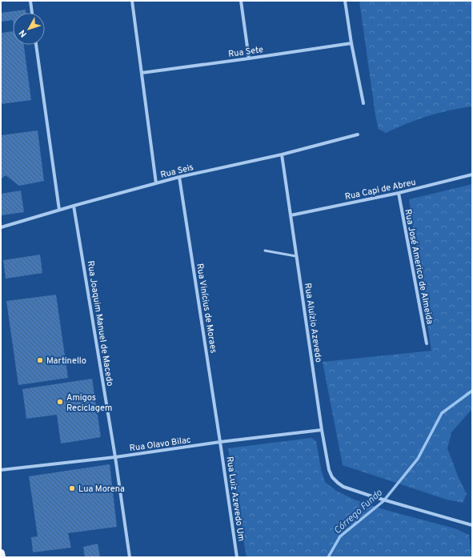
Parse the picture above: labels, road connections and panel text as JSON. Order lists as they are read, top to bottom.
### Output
{
  "streets": {
    "street": [
      "Rua Sete",
      "Rua Seis",
      "Rua Capi de Abreu",
      "Rua José Americo de Almeida",
      "Rua Vinícius de Moraes",
      "Rua Aluízio Azevedo",
      "Rua Joaquim Manuel de Macedo",
      "Rua Olavo Bilac",
      "Rua Luiz Azevedo Um"
    ]
  },
  "crossings": [
    ["Rua Seis", "Rua Vinícius de Moraes"],
    ["Rua Seis", "Rua Aluízio Azevedo"],
    ["Rua Seis", "Rua Joaquim Manuel de Macedo"],
    ["Rua Capi de Abreu", "Rua José Americo de Almeida"],
    ["Rua Capi de Abreu", "Rua Aluízio Azevedo"],
    ["Rua Vinícius de Moraes", "Rua Olavo Bilac"],
    ["Rua Vinícius de Moraes", "Rua Luiz Azevedo Um"],
    ["Rua Aluízio Azevedo", "Rua Olavo Bilac"],
    ["Rua Joaquim Manuel de Macedo", "Rua Olavo Bilac"],
    ["Rua Olavo Bilac", "Rua Luiz Azevedo Um"]
  ],
  "water": ["Córrego Fundo"],
  "places": ["Martinello", "Amigos Reciclagem", "Lua Morena"],
  "north": "bottom left"
}
